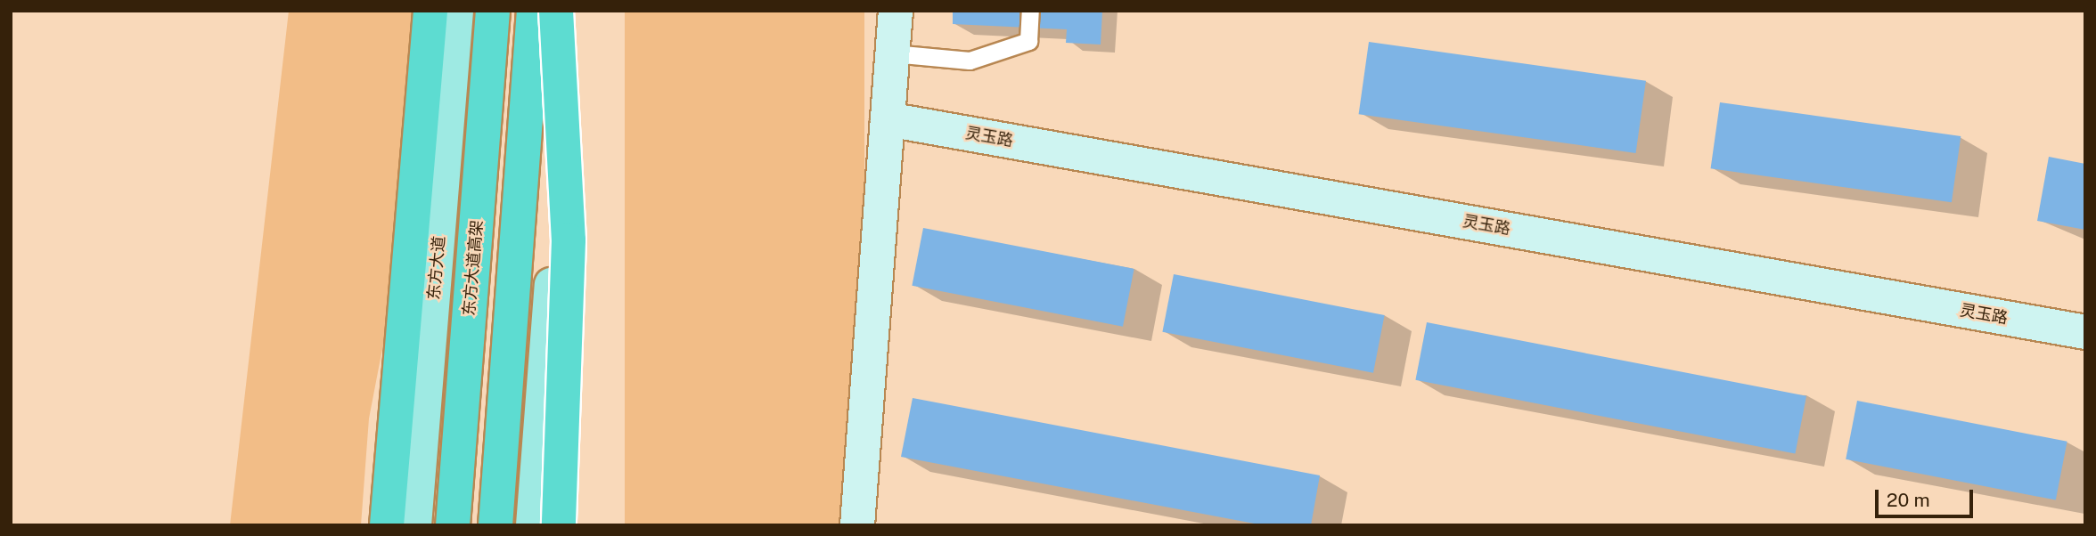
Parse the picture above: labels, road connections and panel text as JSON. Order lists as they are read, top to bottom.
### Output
{
  "streets": {
    "highway": ["东方大道高架"],
    "main road": ["东方大道"],
    "street": ["灵玉路"]
  },
  "scale_bar": "20 m"
}
